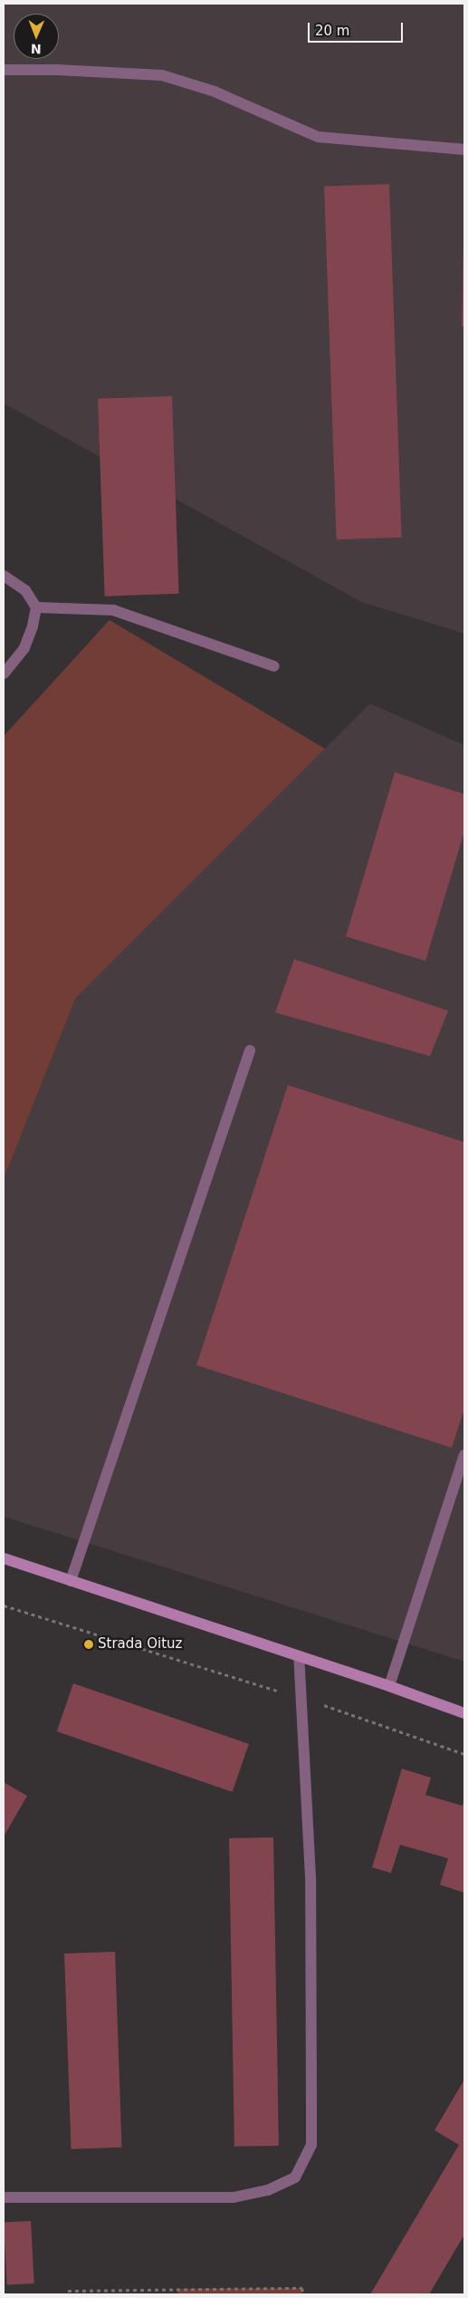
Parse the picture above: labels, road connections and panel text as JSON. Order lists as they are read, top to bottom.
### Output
{
  "places": ["Strada Oituz"],
  "scale_bar": "20 m",
  "north": "bottom"
}
